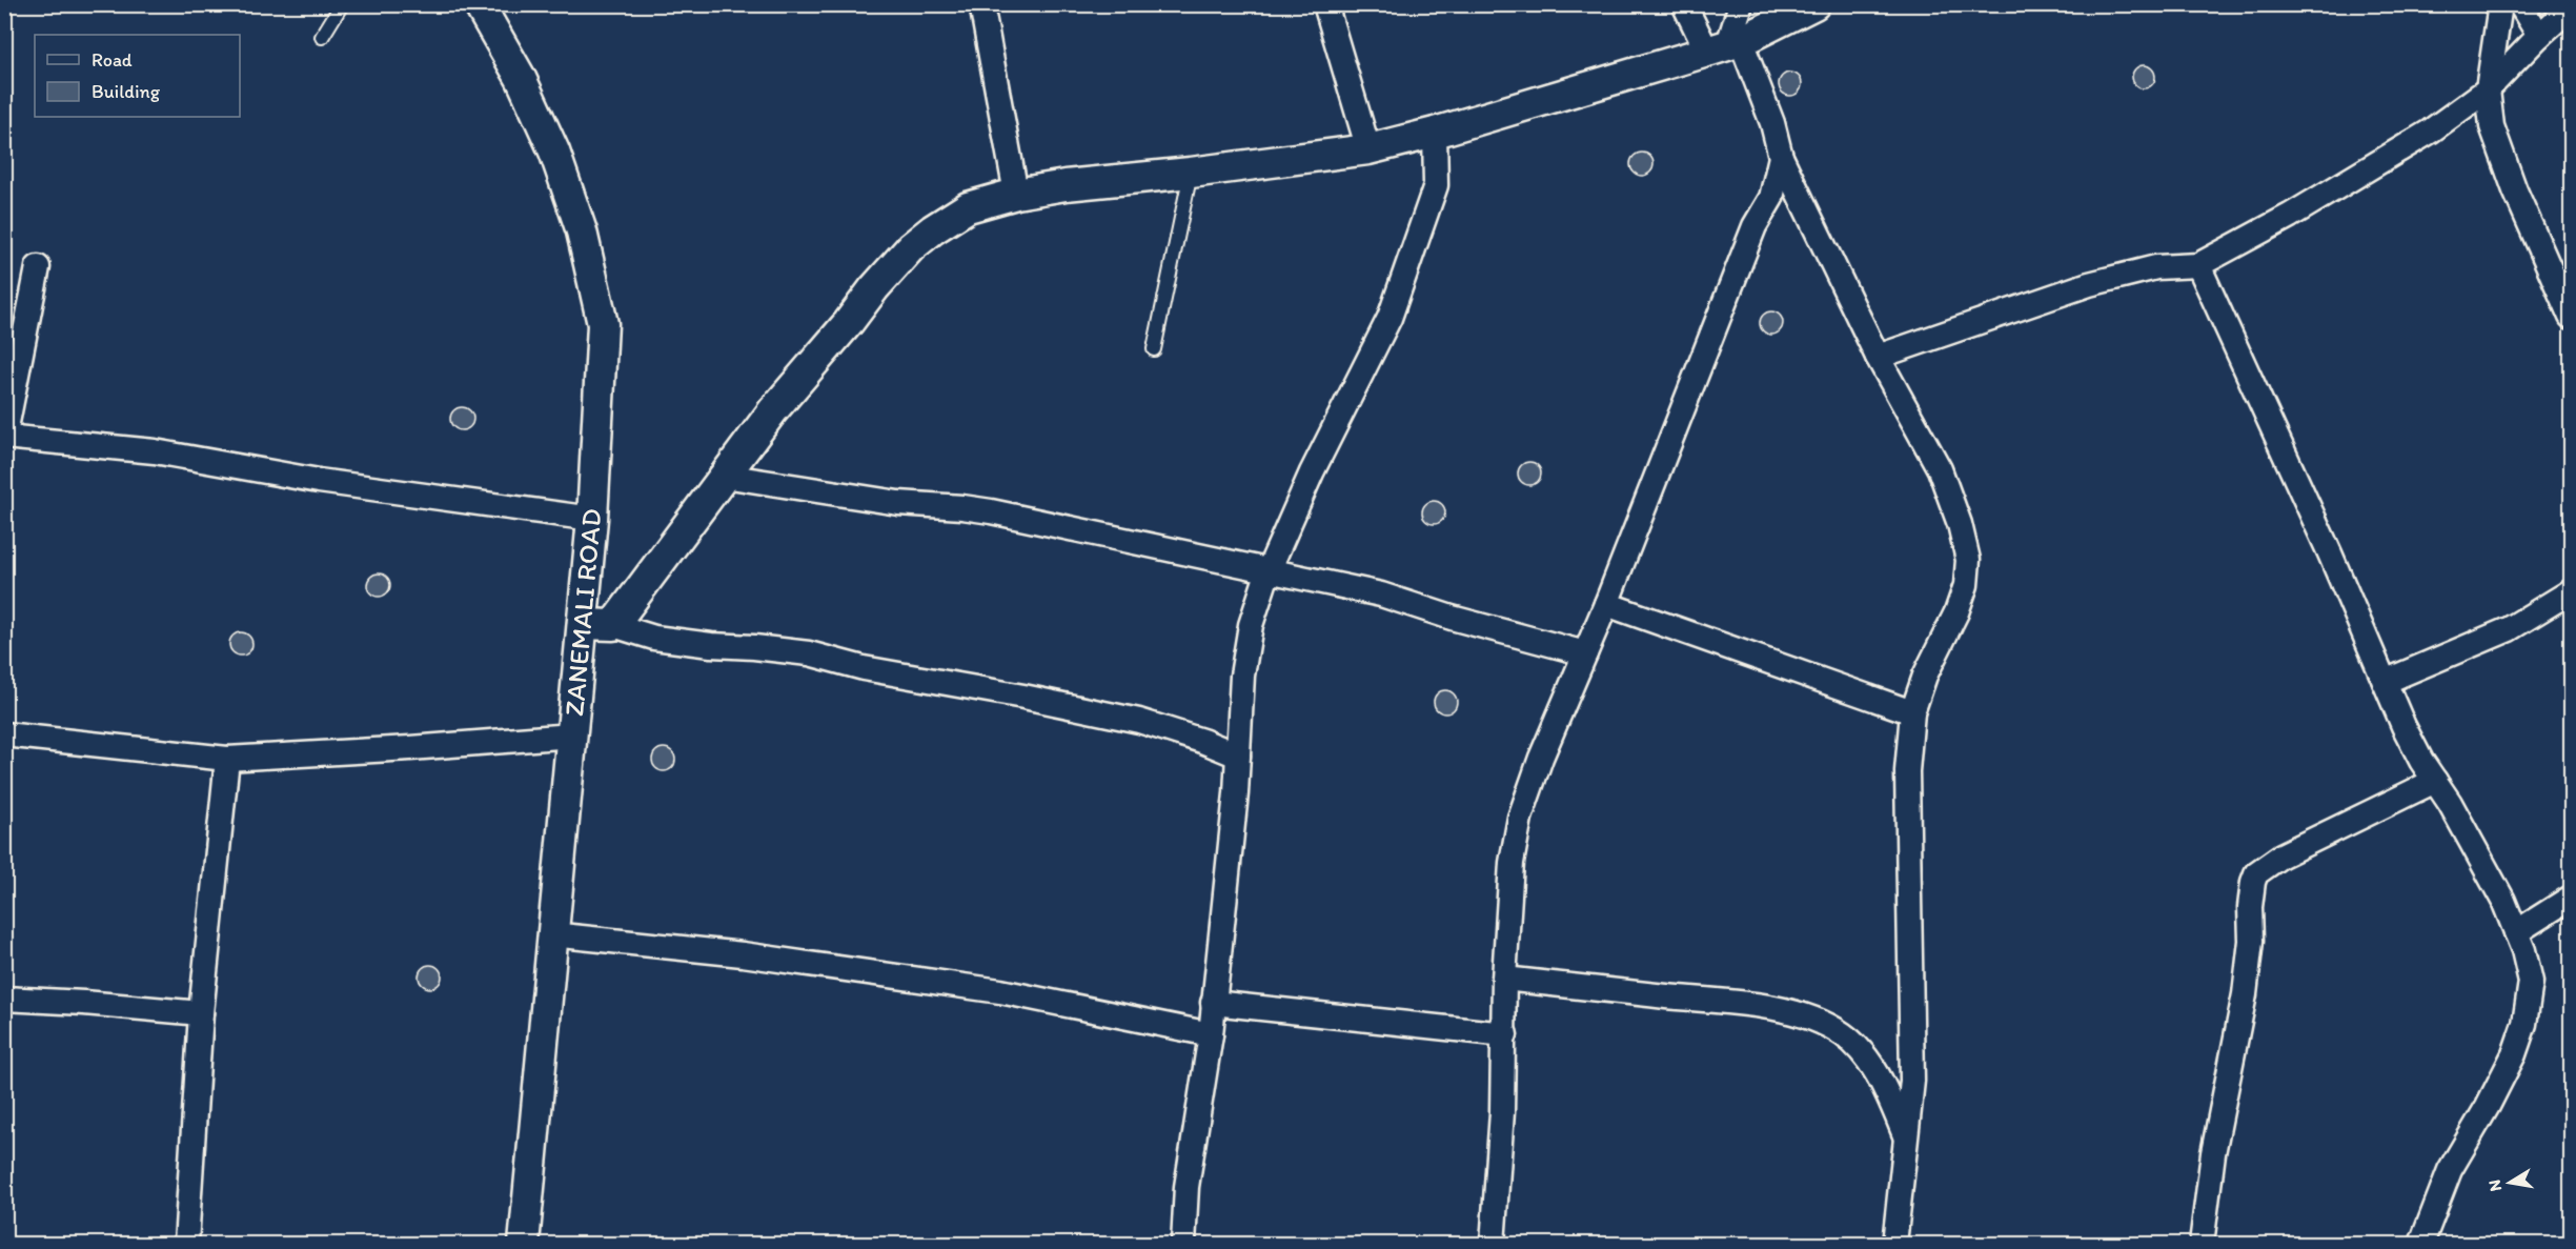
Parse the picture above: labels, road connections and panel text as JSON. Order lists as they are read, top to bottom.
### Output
{
  "streets": {
    "street": ["ZANEMALI ROAD"]
  },
  "legend": ["Road", "Building"],
  "north": "left"
}
